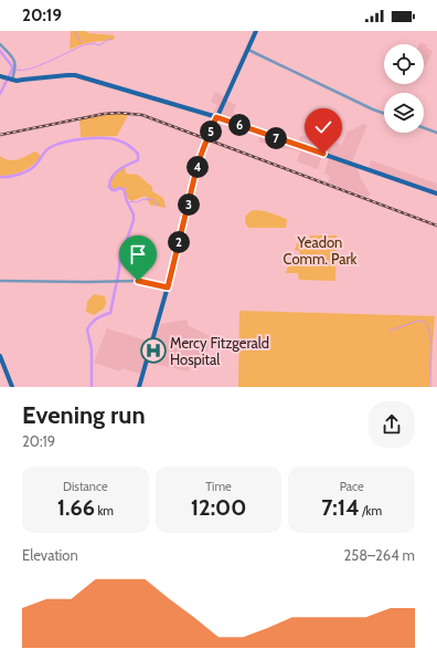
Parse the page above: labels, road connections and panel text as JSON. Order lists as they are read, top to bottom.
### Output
{
  "parks": ["Yeadon Comm. Park"],
  "places": {
    "hospital": ["Mercy Fitzgerald Hospital"]
  },
  "page": {
    "status": "20:19",
    "pins": [
      "6",
      "5",
      "7",
      "4",
      "3",
      "2"
    ],
    "heading": ["Evening run", "20:19"],
    "stats": [
      ["Distance", "1.66 km"],
      ["Time", "12:00"],
      ["Pace", "7:14 /km"]
    ],
    "chart": ["Elevation", "258–264 m"]
  }
}
